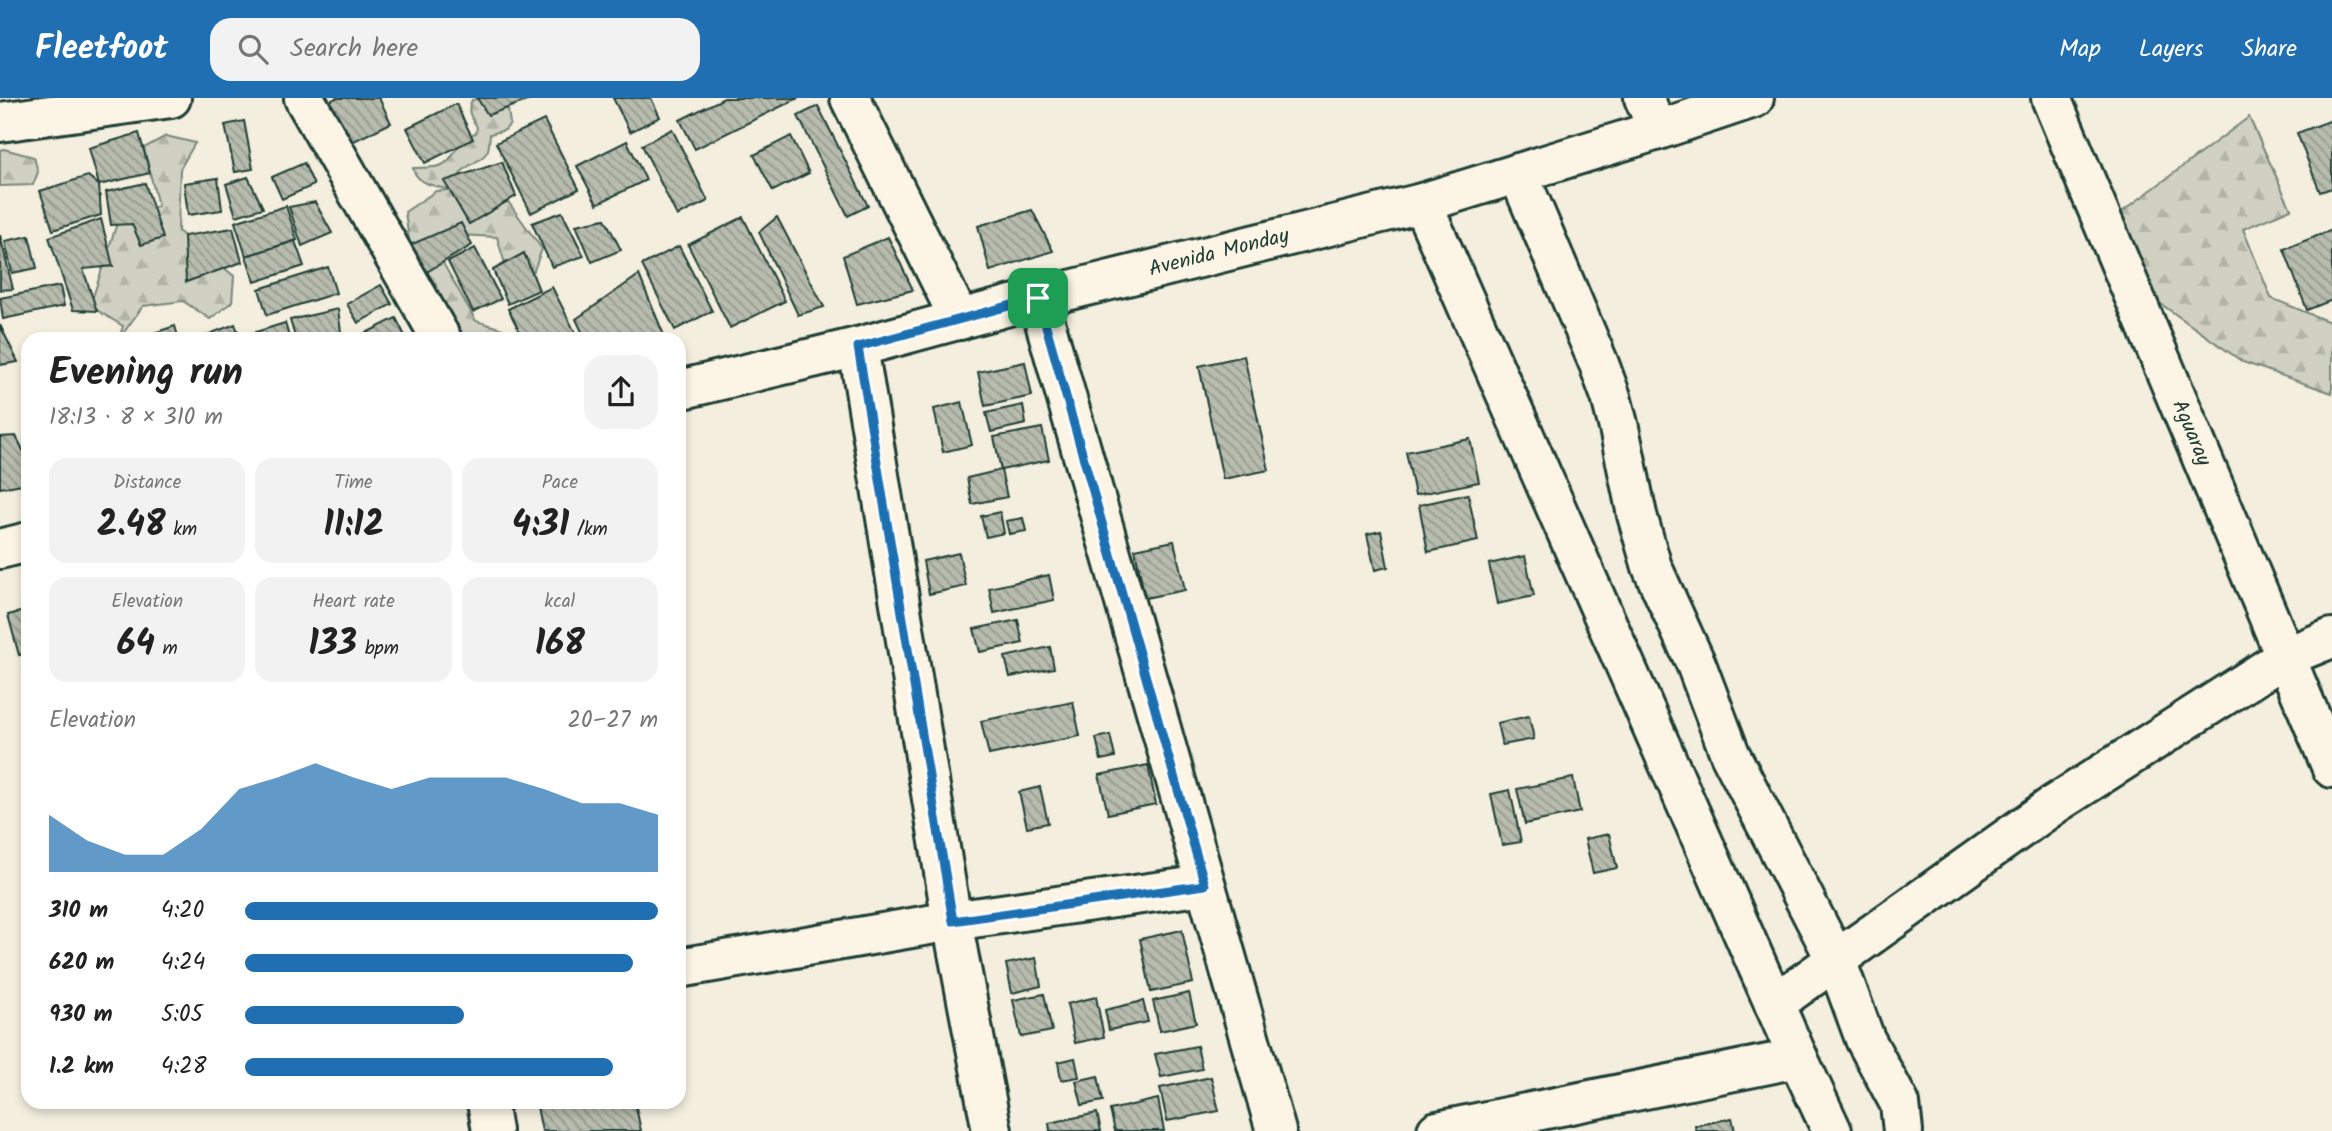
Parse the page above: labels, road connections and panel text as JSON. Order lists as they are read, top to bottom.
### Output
{
  "streets": {
    "street": ["Avenida Monday", "Aguaray"]
  },
  "page": {
    "header": "Fleetfoot",
    "search": "Search here",
    "nav": ["Map", "Layers", "Share"],
    "heading": ["Evening run", "18:13 · 8 × 310 m"],
    "stats": [
      ["Distance", "2.48 km"],
      ["Time", "11:12"],
      ["Pace", "4:31 /km"],
      ["Elevation", "64 m"],
      ["Heart rate", "133 bpm"],
      ["kcal", "168"]
    ],
    "chart": ["Elevation", "20–27 m"],
    "list": [
      {
        "name": "310 m",
        "note": "4:20"
      },
      {
        "name": "620 m",
        "note": "4:24"
      },
      {
        "name": "930 m",
        "note": "5:05"
      },
      {
        "name": "1.2 km",
        "note": "4:28"
      }
    ]
  }
}
